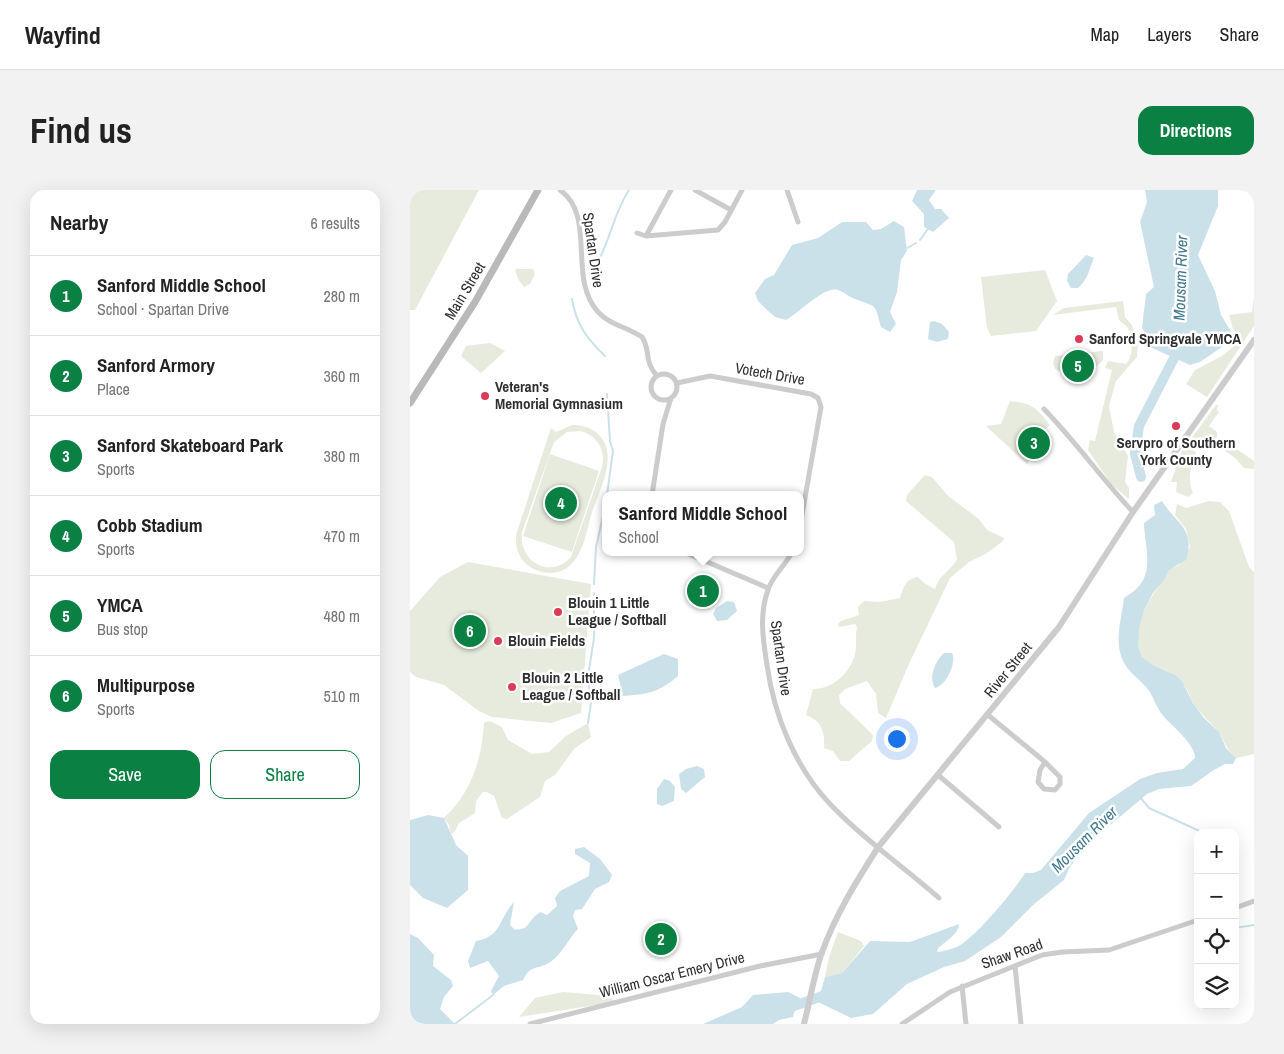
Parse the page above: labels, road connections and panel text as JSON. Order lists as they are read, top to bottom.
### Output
{
  "streets": {
    "main road": ["Main Street"],
    "street": [
      "Spartan Drive",
      "Votech Drive",
      "River Street",
      "Shaw Road",
      "William Oscar Emery Drive"
    ]
  },
  "crossings": [
    ["Spartan Drive", "Votech Drive"],
    ["Spartan Drive", "River Street"],
    ["River Street", "William Oscar Emery Drive"]
  ],
  "water": ["Mousam River"],
  "places": [
    "Sanford Springvale YMCA",
    "Veteran's Memorial Gymnasium",
    "Servpro of Southern York County",
    "Blouin 1 Little League / Softball",
    "Blouin Fields",
    "Blouin 2 Little League / Softball"
  ],
  "page": {
    "header": "Wayfind",
    "nav": ["Map", "Layers", "Share"],
    "buttons": [
      "Directions",
      ["Save", "Share"]
    ],
    "title": "Find us",
    "heading": ["Nearby", "6 results"],
    "list": [
      {
        "mark": "1",
        "name": "Sanford Middle School",
        "note": "School · Spartan Drive",
        "value": "280 m"
      },
      {
        "mark": "2",
        "name": "Sanford Armory",
        "note": "Place",
        "value": "360 m"
      },
      {
        "mark": "3",
        "name": "Sanford Skateboard Park",
        "note": "Sports",
        "value": "380 m"
      },
      {
        "mark": "4",
        "name": "Cobb Stadium",
        "note": "Sports",
        "value": "470 m"
      },
      {
        "mark": "5",
        "name": "YMCA",
        "note": "Bus stop",
        "value": "480 m"
      },
      {
        "mark": "6",
        "name": "Multipurpose",
        "note": "Sports",
        "value": "510 m"
      }
    ],
    "pins": [
      "5",
      "3",
      "4",
      "1",
      "6",
      "2"
    ],
    "popup": ["Sanford Middle School", "School"],
    "map_buttons": ["+", "−"]
  }
}
